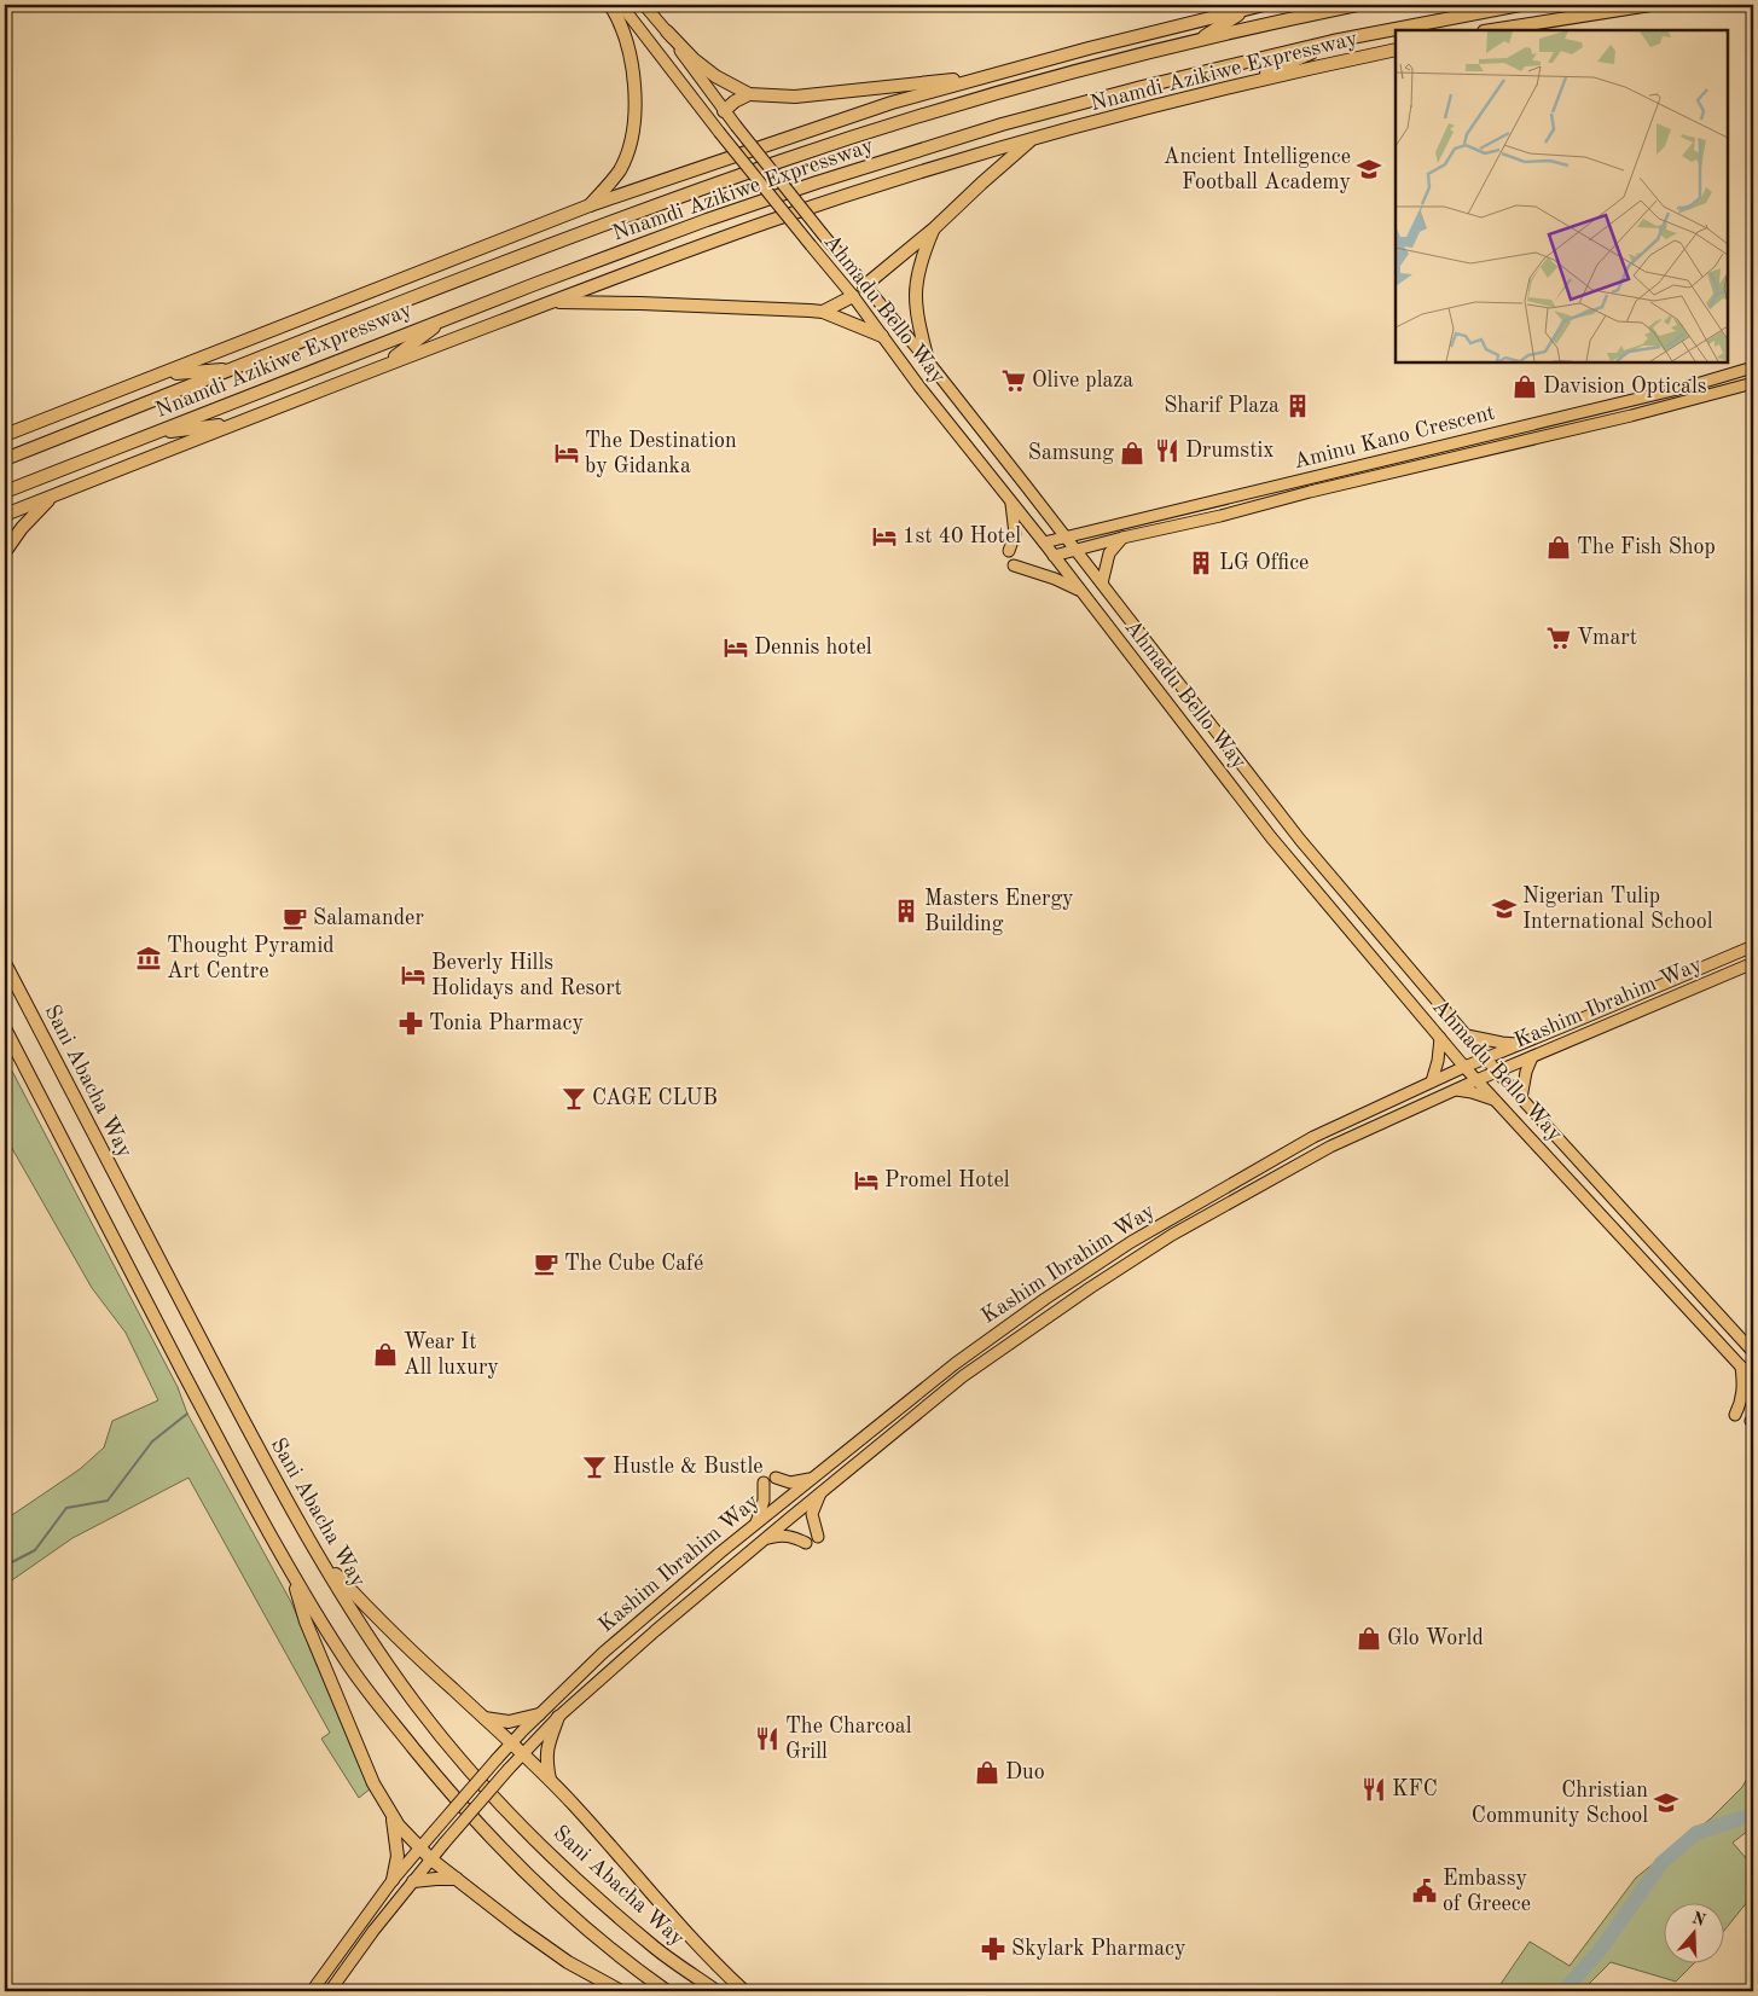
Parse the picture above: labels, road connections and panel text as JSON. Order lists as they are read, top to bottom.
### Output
{
  "streets": {
    "highway": ["Nnamdi Azikiwe Expressway", "Sani Abacha Way"],
    "main road": ["Ahmadu Bello Way", "Aminu Kano Crescent", "Kashim Ibrahim Way"]
  },
  "crossings": [
    ["Ahmadu Bello Way", "Aminu Kano Crescent"],
    ["Ahmadu Bello Way", "Kashim Ibrahim Way"]
  ],
  "places": {
    "school or university": ["Ancient Intelligence Football Academy", "Nigerian Tulip International School", "Christian Community School"],
    "supermarket": ["Olive plaza", "Vmart"],
    "shop": [
      "Davision Opticals",
      "Samsung",
      "The Fish Shop",
      "Wear It All luxury",
      "Glo World",
      "Duo"
    ],
    "building": ["Sharif Plaza", "LG Office", "Masters Energy Building"],
    "restaurant": ["Drumstix", "The Charcoal Grill", "KFC"],
    "hotel": [
      "The Destination by Gidanka",
      "1st 40 Hotel",
      "Dennis hotel",
      "Beverly Hills Holidays and Resort",
      "Promel Hotel"
    ],
    "cafe": ["Salamander", "The Cube Café"],
    "museum": ["Thought Pyramid Art Centre"],
    "pharmacy": ["Tonia Pharmacy", "Skylark Pharmacy"],
    "bar": ["CAGE CLUB", "Hustle & Bustle"],
    "public building": ["Embassy of Greece"]
  },
  "north": "top"
}
